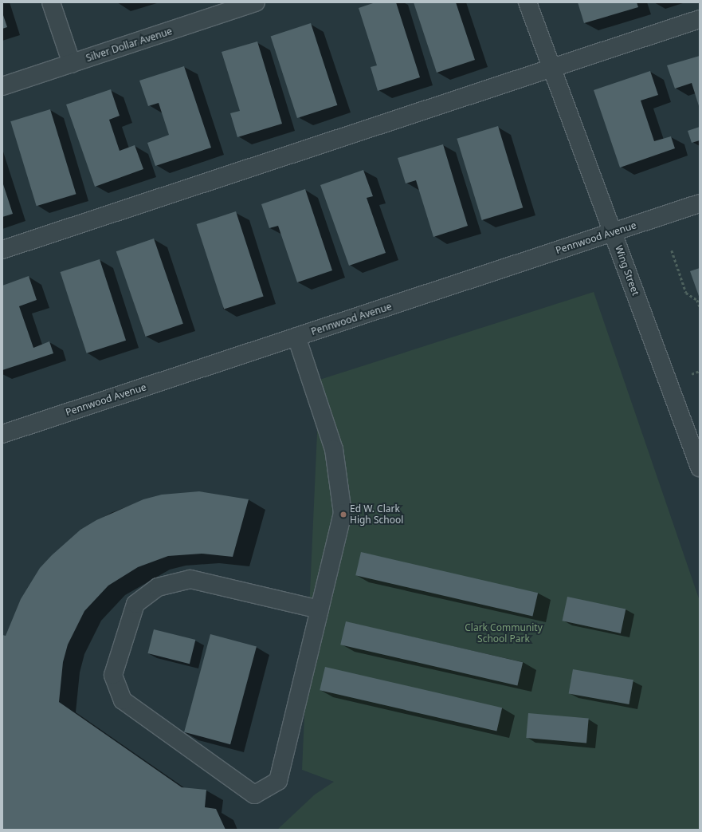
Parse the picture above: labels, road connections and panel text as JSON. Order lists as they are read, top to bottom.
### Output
{
  "streets": {
    "street": ["Silver Dollar Avenue", "Pennwood Avenue", "Wing Street"]
  },
  "crossings": [
    ["Pennwood Avenue", "Wing Street"]
  ],
  "parks": ["Clark Community School Park"],
  "places": ["Ed W. Clark High School"]
}
